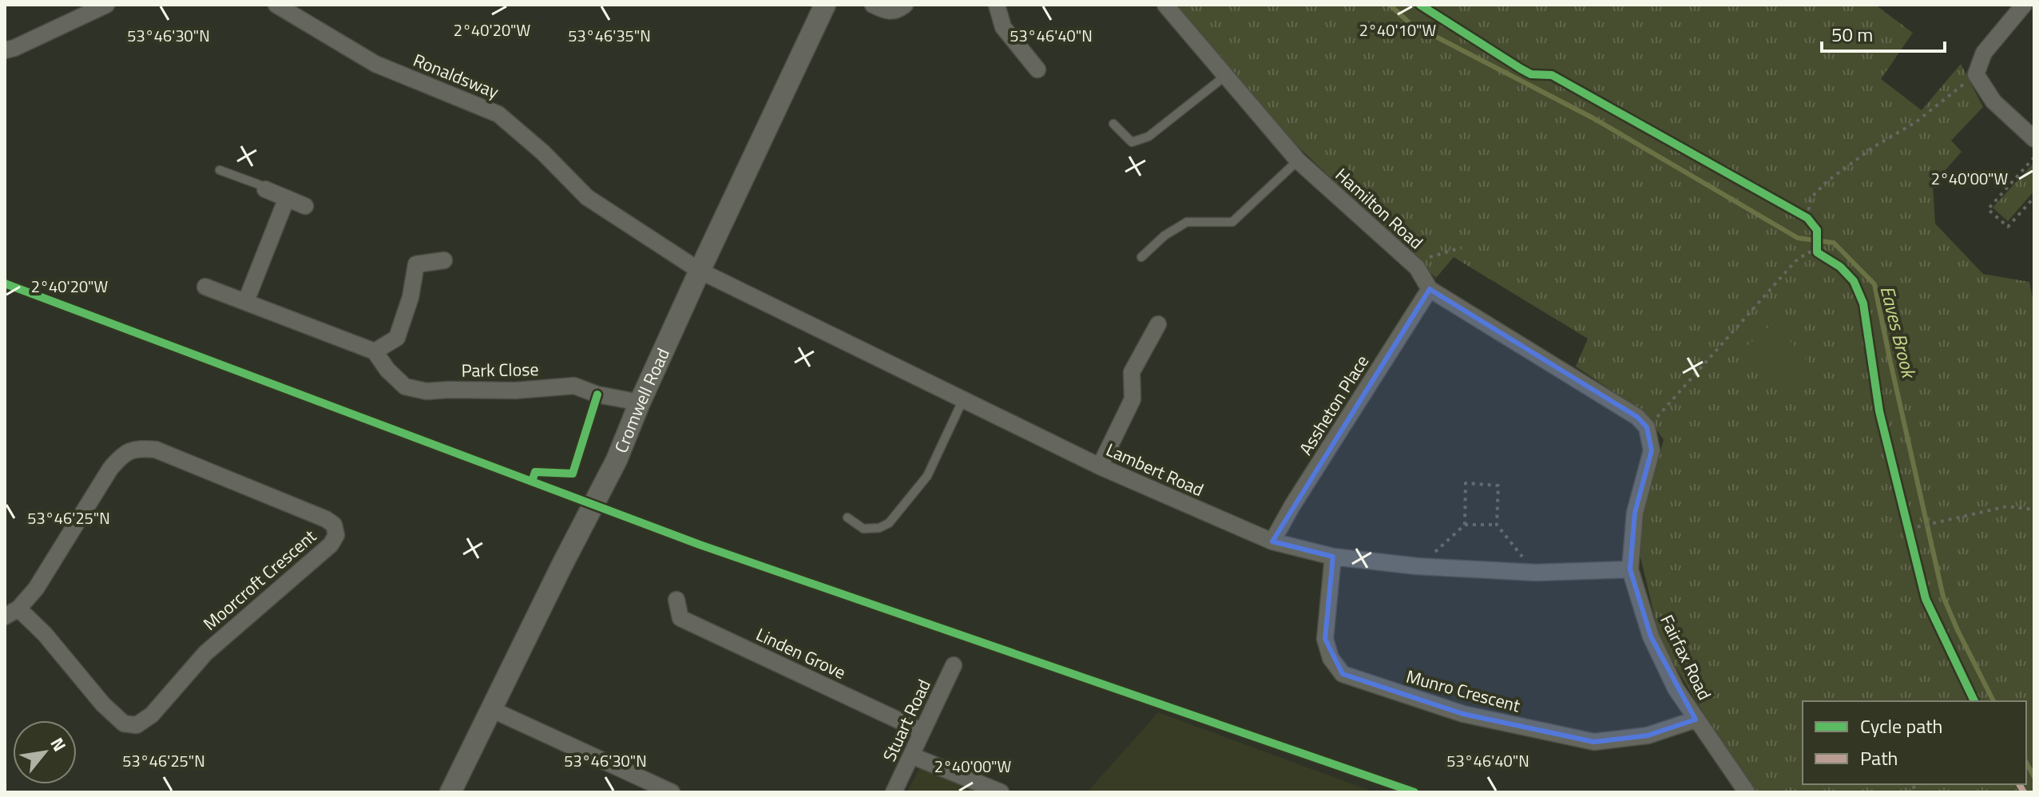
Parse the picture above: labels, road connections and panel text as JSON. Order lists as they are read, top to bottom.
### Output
{
  "streets": {
    "street": [
      "Ronaldsway",
      "Hamilton Road",
      "Park Close",
      "Cromwell Road",
      "Assheton Place",
      "Lambert Road",
      "Moorcroft Crescent",
      "Linden Grove",
      "Fairfax Road",
      "Munro Crescent",
      "Stuart Road"
    ]
  },
  "crossings": [
    ["Ronaldsway", "Cromwell Road"],
    ["Ronaldsway", "Lambert Road"],
    ["Hamilton Road", "Assheton Place"],
    ["Hamilton Road", "Fairfax Road"],
    ["Park Close", "Cromwell Road"],
    ["Cromwell Road", "Lambert Road"],
    ["Assheton Place", "Lambert Road"],
    ["Lambert Road", "Fairfax Road"],
    ["Lambert Road", "Munro Crescent"],
    ["Linden Grove", "Stuart Road"],
    ["Fairfax Road", "Munro Crescent"]
  ],
  "water": ["Eaves Brook"],
  "legend": ["Cycle path", "Path"],
  "scale_bar": "50 m",
  "north": "top right",
  "coordinates": [
    "2°40'20\"W",
    "2°40'10\"W",
    "53°46'30\"N",
    "53°46'35\"N",
    "53°46'40\"N",
    "2°40'00\"W",
    "53°46'25\"N"
  ]
}
